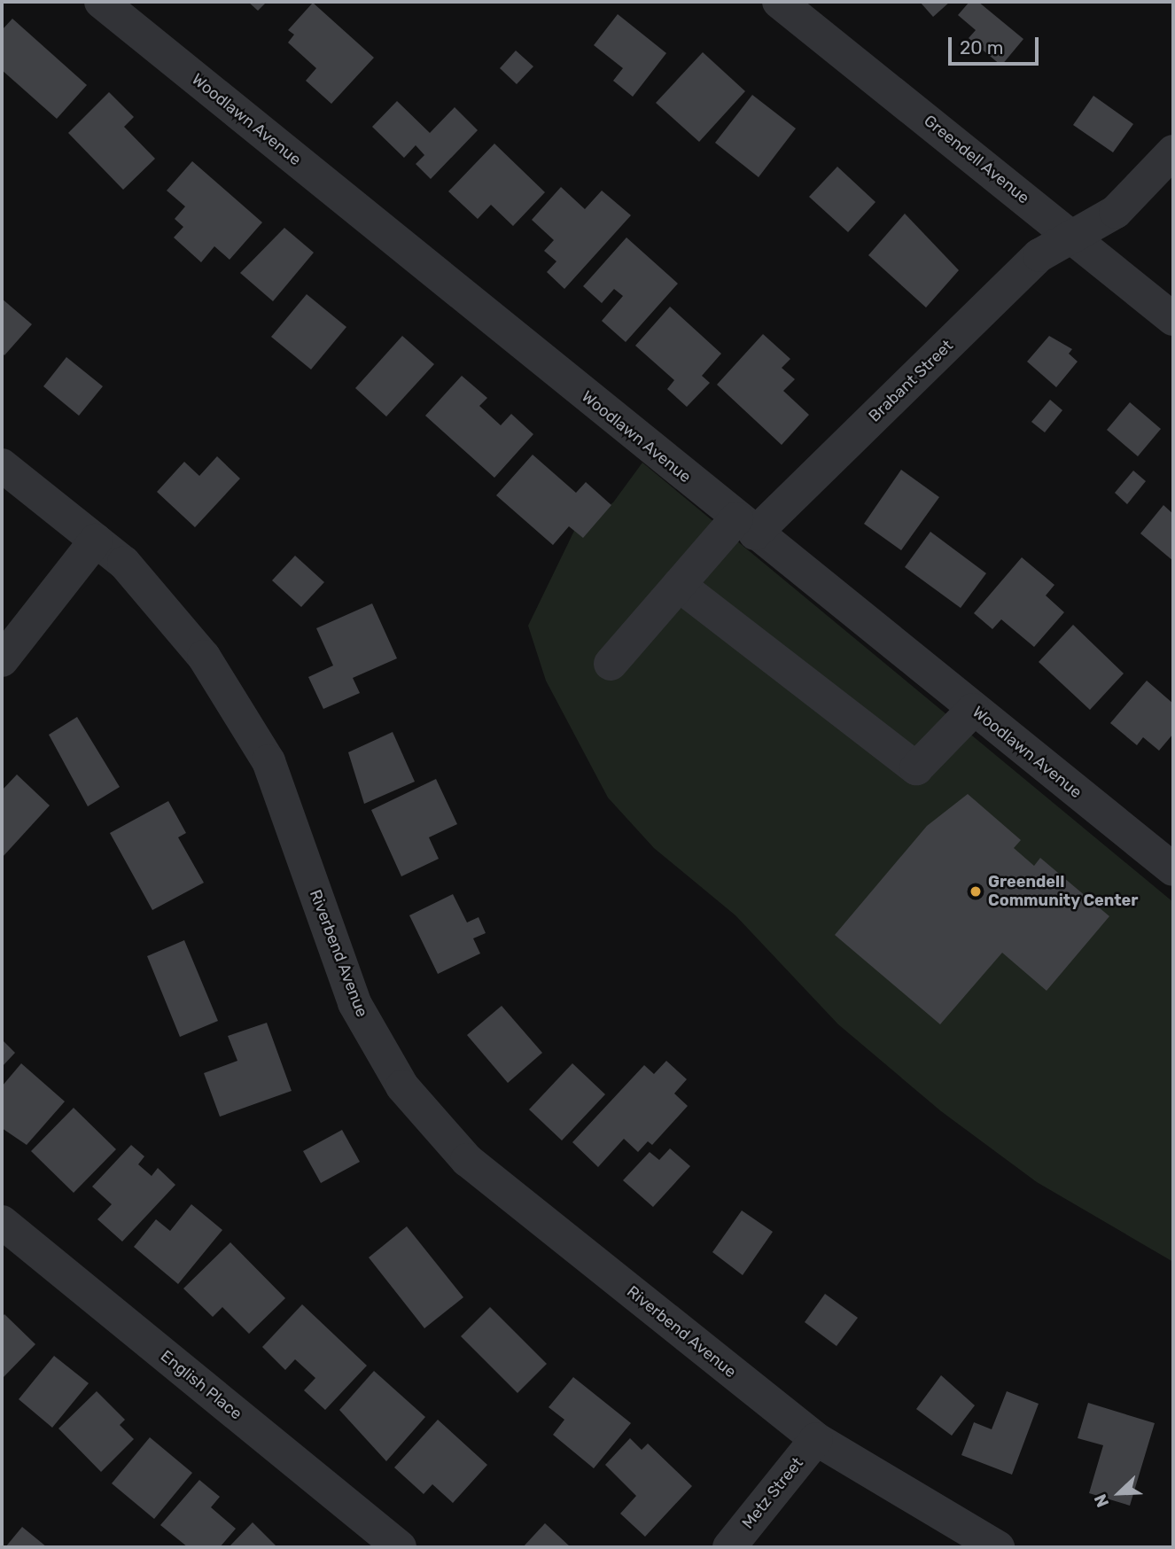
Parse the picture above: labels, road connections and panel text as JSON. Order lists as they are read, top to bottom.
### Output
{
  "streets": {
    "street": [
      "Woodlawn Avenue",
      "Greendell Avenue",
      "Brabant Street",
      "Riverbend Avenue",
      "English Place",
      "Metz Street"
    ]
  },
  "crossings": [
    ["Woodlawn Avenue", "Brabant Street"],
    ["Greendell Avenue", "Brabant Street"],
    ["Riverbend Avenue", "Metz Street"]
  ],
  "places": ["Greendell Community Center"],
  "scale_bar": "20 m",
  "north": "bottom left"
}
